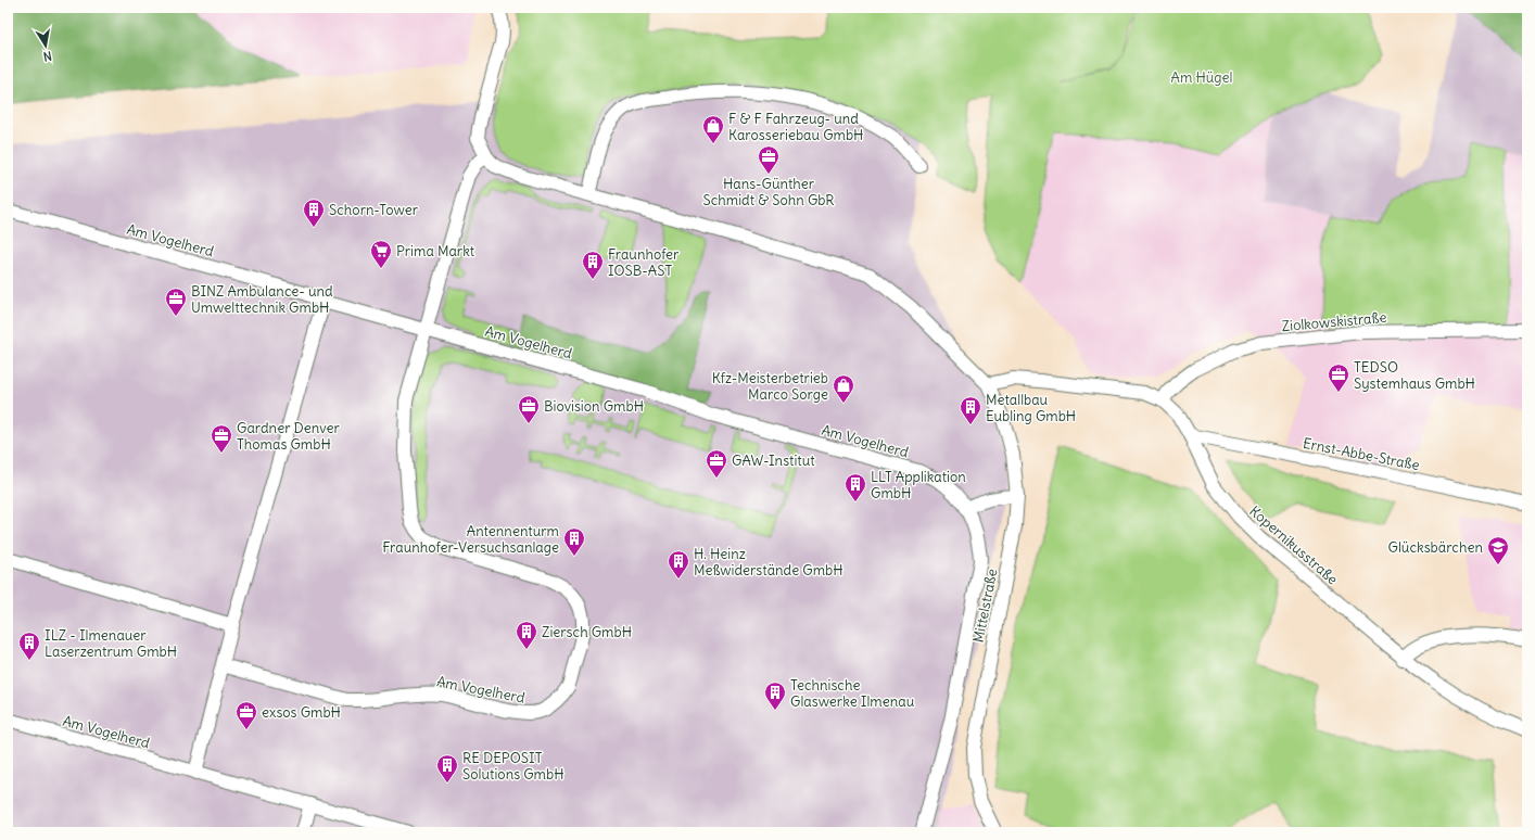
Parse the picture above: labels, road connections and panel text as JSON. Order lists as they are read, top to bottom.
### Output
{
  "streets": {
    "street": [
      "Am Vogelherd",
      "Ziolkowskistraße",
      "Ernst-Abbe-Straße",
      "Kopernikusstraße",
      "Mittelstraße"
    ]
  },
  "crossings": [
    ["Ziolkowskistraße", "Kopernikusstraße"],
    ["Ernst-Abbe-Straße", "Kopernikusstraße"],
    ["Kopernikusstraße", "Mittelstraße"]
  ],
  "parks": ["Am Hügel"],
  "places": {
    "shop": ["F & F Fahrzeug- und Karosseriebau GmbH", "Kfz-Meisterbetrieb Marco Sorge"],
    "office": [
      "Hans-Günther Schmidt & Sohn GbR",
      "BINZ Ambulance- und Umwelttechnik GmbH",
      "TEDSO Systemhaus GmbH",
      "Biovision GmbH",
      "Gardner Denver Thomas GmbH",
      "GAW-Institut",
      "exsos GmbH"
    ],
    "building": [
      "Schorn-Tower",
      "Fraunhofer IOSB-AST",
      "Metallbau Eubling GmbH",
      "LLT Applikation GmbH",
      "Antennenturm Fraunhofer-Versuchsanlage",
      "H. Heinz Meßwiderstände GmbH",
      "Ziersch GmbH",
      "ILZ - Ilmenauer Laserzentrum GmbH",
      "Technische Glaswerke Ilmenau",
      "RE DEPOSIT Solutions GmbH"
    ],
    "supermarket": ["Prima Markt"],
    "school or university": ["Glücksbärchen"]
  },
  "north": "bottom"
}
